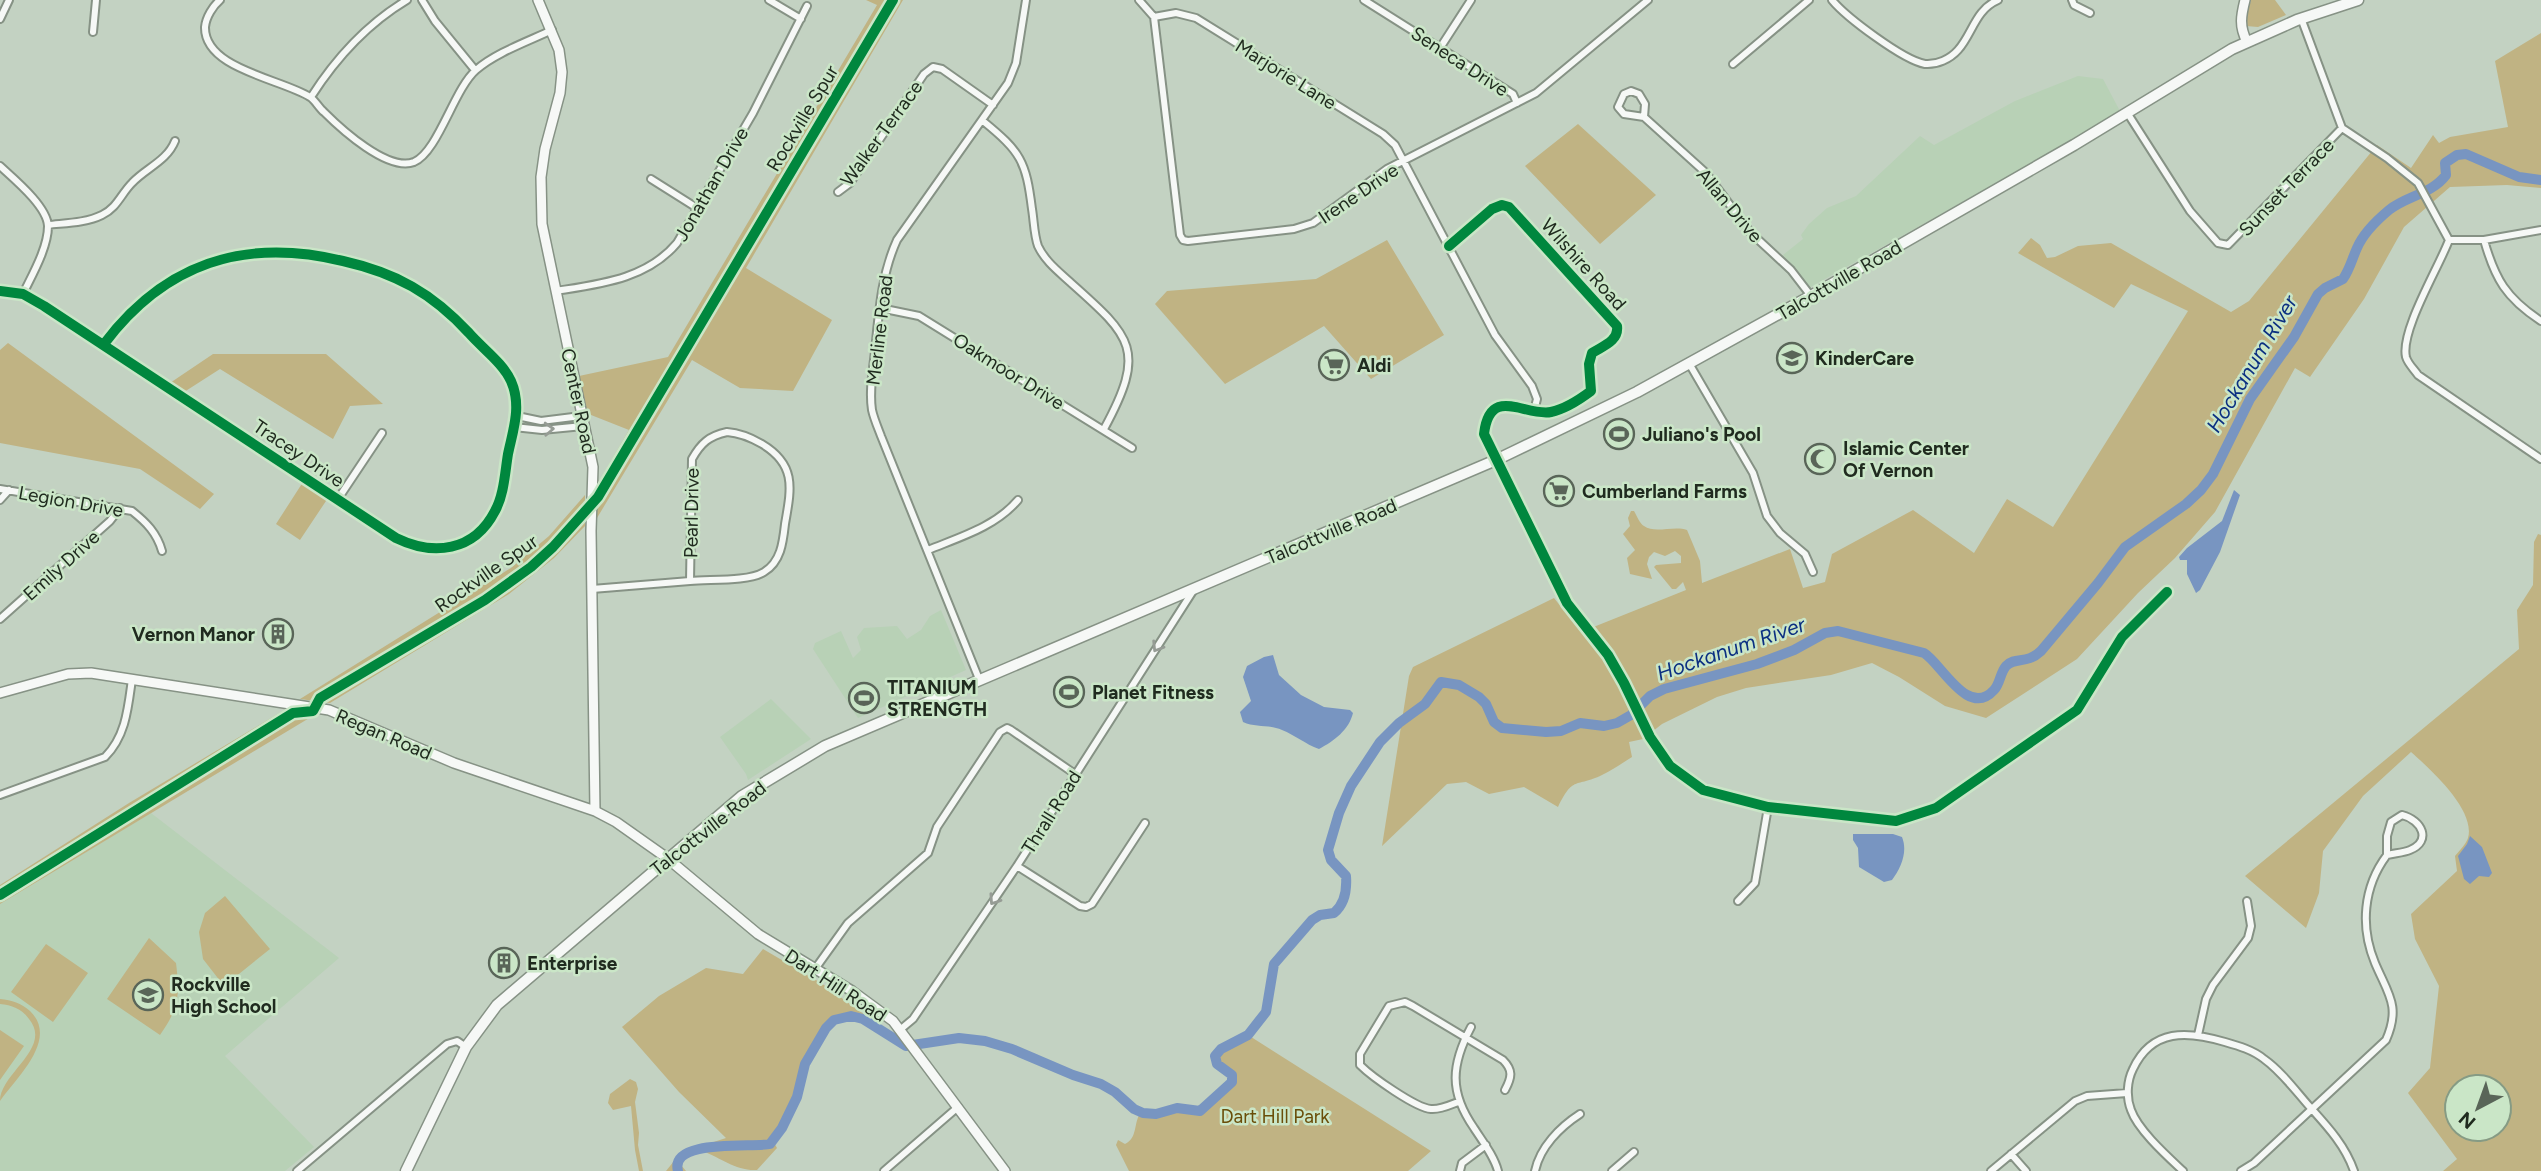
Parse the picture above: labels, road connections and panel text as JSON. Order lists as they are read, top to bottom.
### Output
{
  "streets": {
    "main road": ["Talcottville Road"],
    "street": [
      "Seneca Drive",
      "Marjorie Lane",
      "Walker Terrace",
      "Jonathan Drive",
      "Sunset Terrace",
      "Irene Drive",
      "Allan Drive",
      "Wilshire Road",
      "Merline Road",
      "Oakmoor Drive",
      "Center Road",
      "Tracey Drive",
      "Legion Drive",
      "Pearl Drive",
      "Emily Drive",
      "Regan Road",
      "Thrall Road",
      "Dart Hill Road"
    ],
    "cycle path": ["Rockville Spur"]
  },
  "crossings": [
    ["Seneca Drive", "Irene Drive"],
    ["Marjorie Lane", "Irene Drive"],
    ["Marjorie Lane", "Wilshire Road"],
    ["Walker Terrace", "Merline Road"],
    ["Jonathan Drive", "Center Road"],
    ["Sunset Terrace", "Talcottville Road"],
    ["Allan Drive", "Talcottville Road"],
    ["Talcottville Road", "Merline Road"],
    ["Talcottville Road", "Regan Road"],
    ["Talcottville Road", "Thrall Road"],
    ["Talcottville Road", "Dart Hill Road"],
    ["Merline Road", "Oakmoor Drive"],
    ["Center Road", "Pearl Drive"],
    ["Center Road", "Regan Road"],
    ["Legion Drive", "Emily Drive"],
    ["Regan Road", "Dart Hill Road"],
    ["Thrall Road", "Dart Hill Road"]
  ],
  "one_way": ["Thrall Road"],
  "water": ["Hockanum River"],
  "parks": ["Dart Hill Park"],
  "places": {
    "school or university": ["KinderCare", "Rockville High School"],
    "supermarket": ["Aldi", "Cumberland Farms"],
    "sports": ["Juliano's Pool", "Planet Fitness", "TITANIUM STRENGTH"],
    "mosque": ["Islamic Center Of Vernon"],
    "building": ["Vernon Manor", "Enterprise"]
  },
  "north": "bottom left"
}
